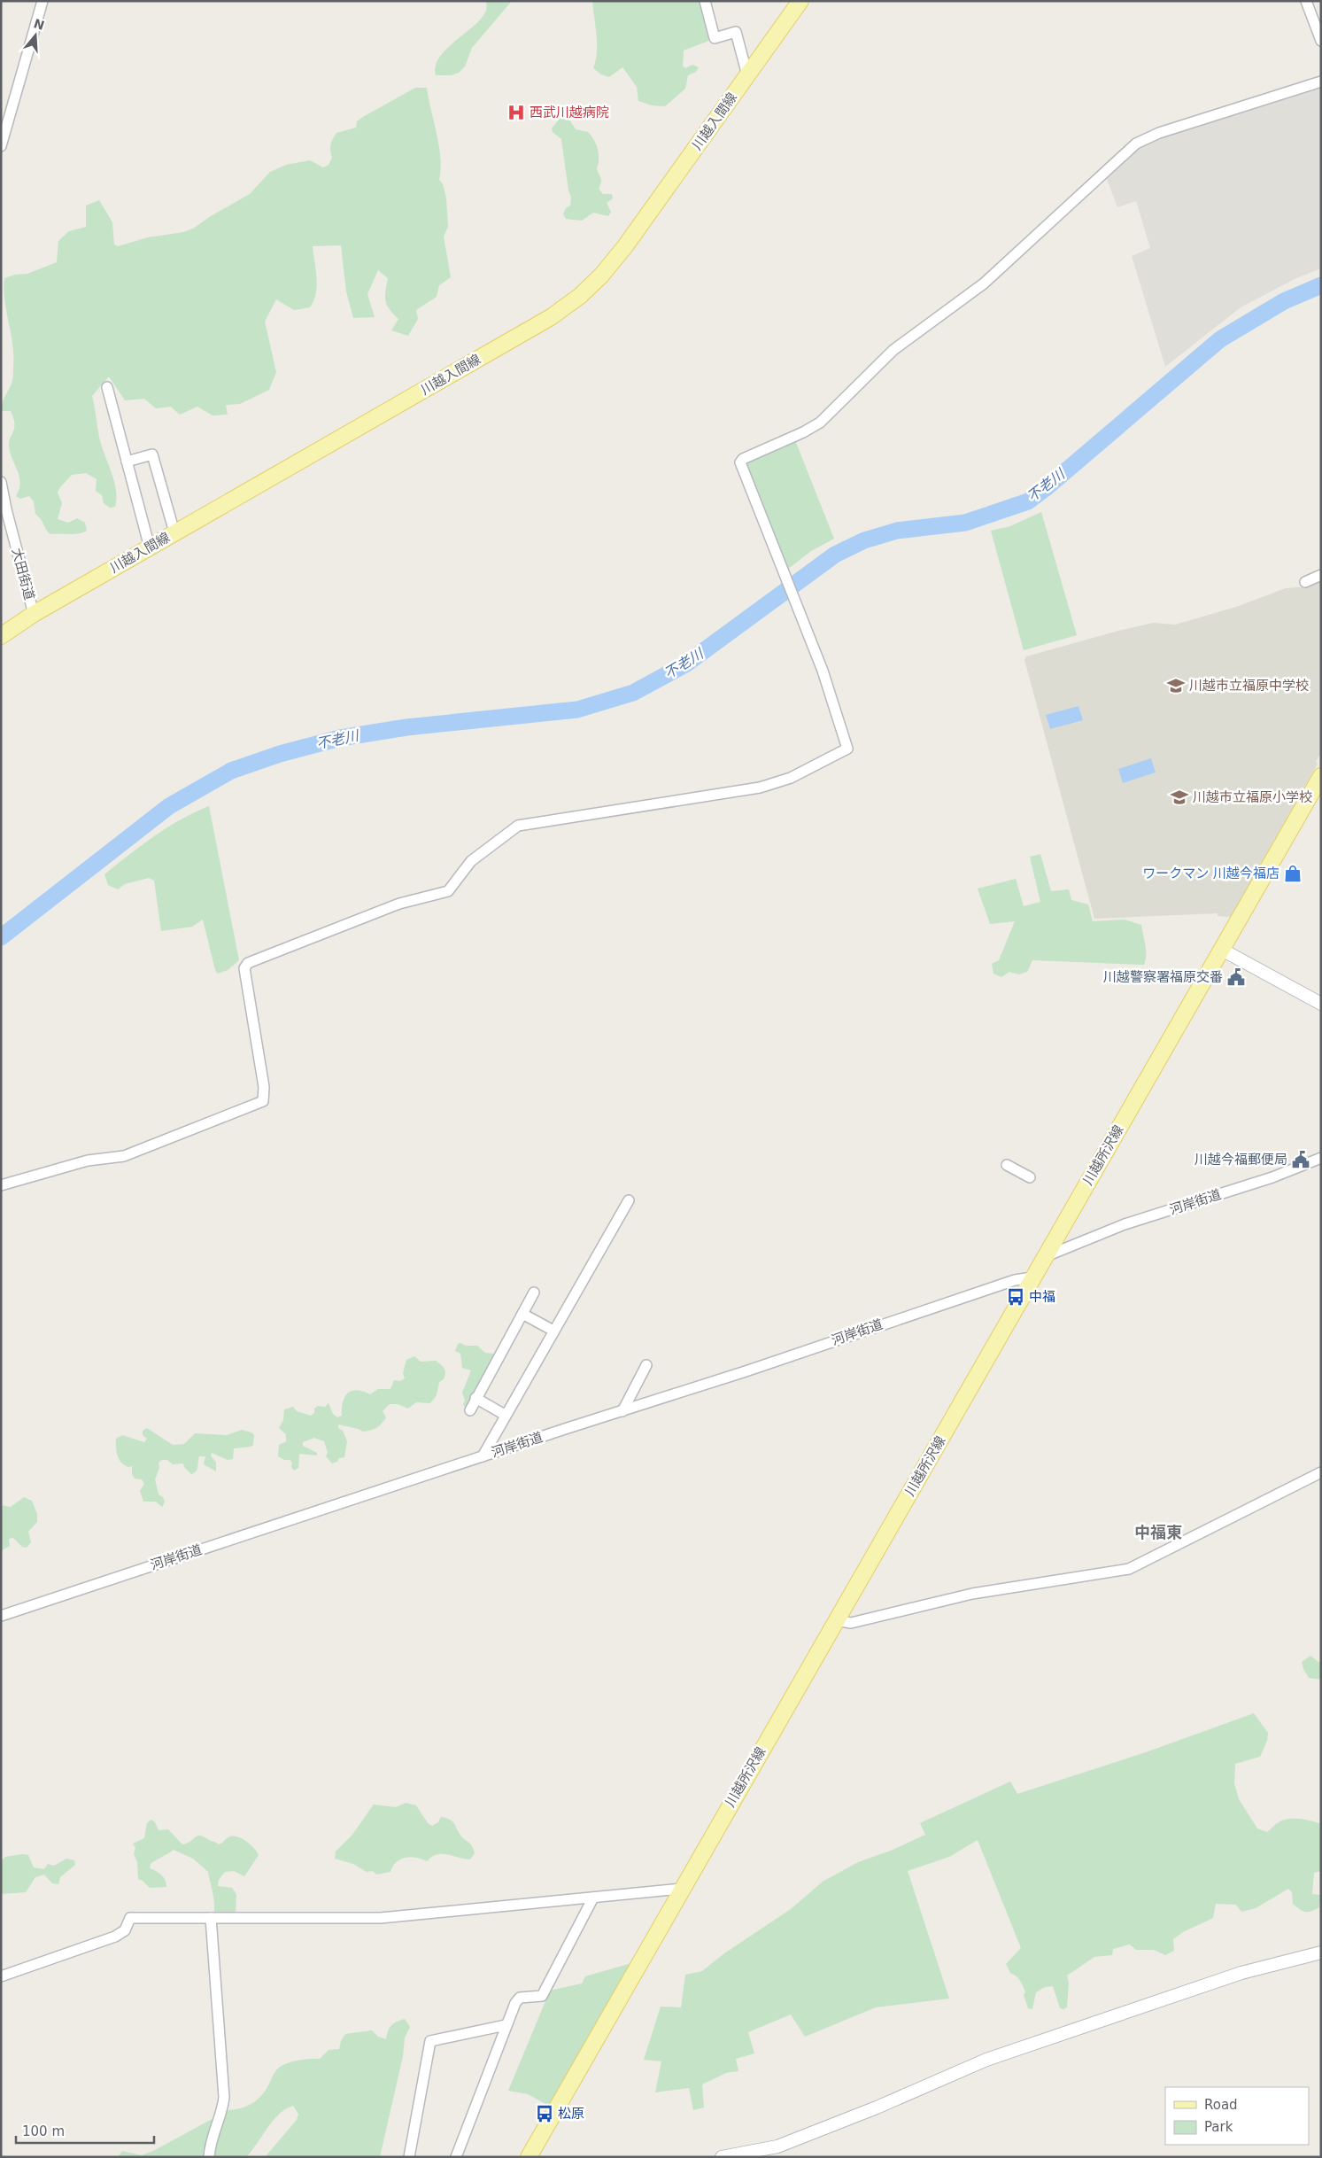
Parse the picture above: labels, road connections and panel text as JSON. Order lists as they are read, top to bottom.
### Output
{
  "streets": {
    "main road": ["川越入間線", "川越所沢線"],
    "street": ["大田街道", "河岸街道"]
  },
  "crossings": [
    ["川越入間線", "大田街道"],
    ["川越所沢線", "河岸街道"]
  ],
  "districts": ["中福東"],
  "water": ["不老川"],
  "places": {
    "hospital": ["西武川越病院"],
    "school or university": ["川越市立福原中学校", "川越市立福原小学校"],
    "shop": ["ワークマン 川越今福店"],
    "public building": ["川越警察署福原交番", "川越今福郵便局"],
    "bus stop": ["中福", "松原"]
  },
  "legend": ["Road", "Park"],
  "scale_bar": "100 m",
  "north": "top"
}
